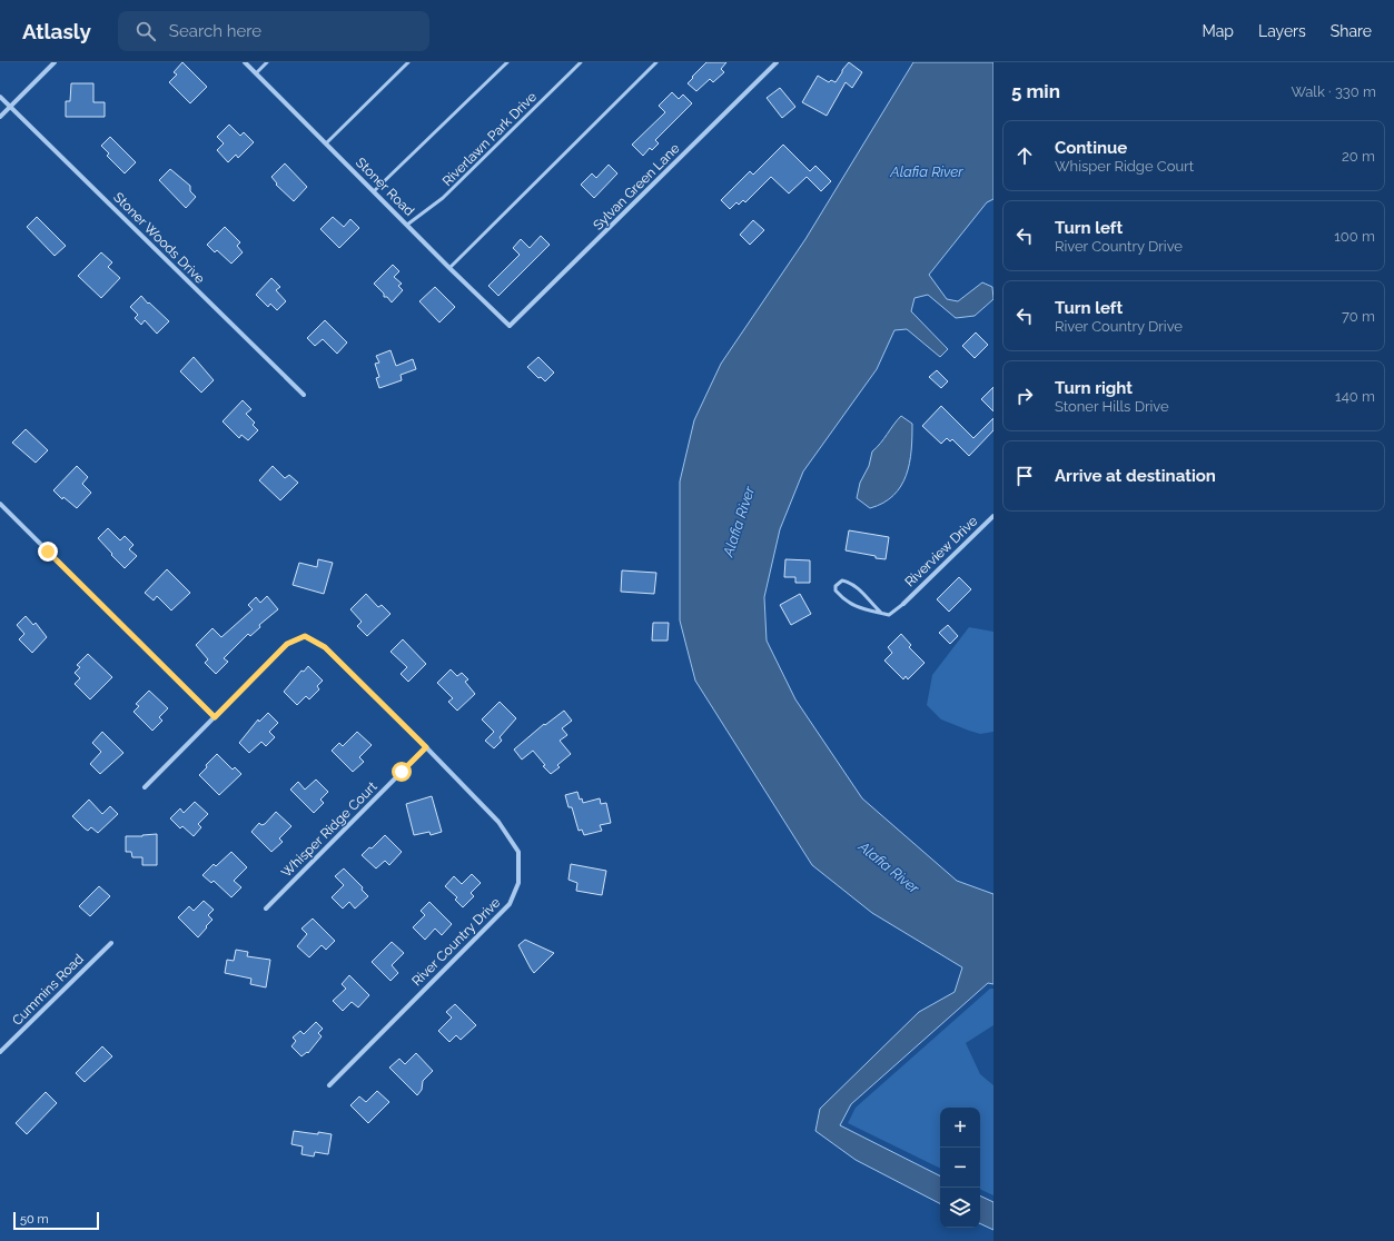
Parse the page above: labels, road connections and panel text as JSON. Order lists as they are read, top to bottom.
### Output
{
  "streets": {
    "street": [
      "Stoner Road",
      "Sylvan Green Lane",
      "Stoner Woods Drive",
      "Riverview Drive",
      "Whisper Ridge Court",
      "River Country Drive",
      "Cummins Road"
    ],
    "lane": ["Riverlawn Park Drive"]
  },
  "crossings": [
    ["Riverlawn Park Drive", "Stoner Road"],
    ["Stoner Road", "Sylvan Green Lane"],
    ["Whisper Ridge Court", "River Country Drive"]
  ],
  "water": ["Alafia River"],
  "scale_bar": "50 m",
  "page": {
    "header": "Atlasly",
    "search": "Search here",
    "nav": ["Map", "Layers", "Share"],
    "heading": ["5 min", "Walk · 330 m"],
    "list": [
      ["Continue", "Whisper Ridge Court", "20 m"],
      ["Turn left", "River Country Drive", "100 m"],
      ["Turn left", "River Country Drive", "70 m"],
      ["Turn right", "Stoner Hills Drive", "140 m"],
      "Arrive at destination"
    ],
    "map_buttons": ["+", "−"],
    "scale": "50 m"
  }
}
